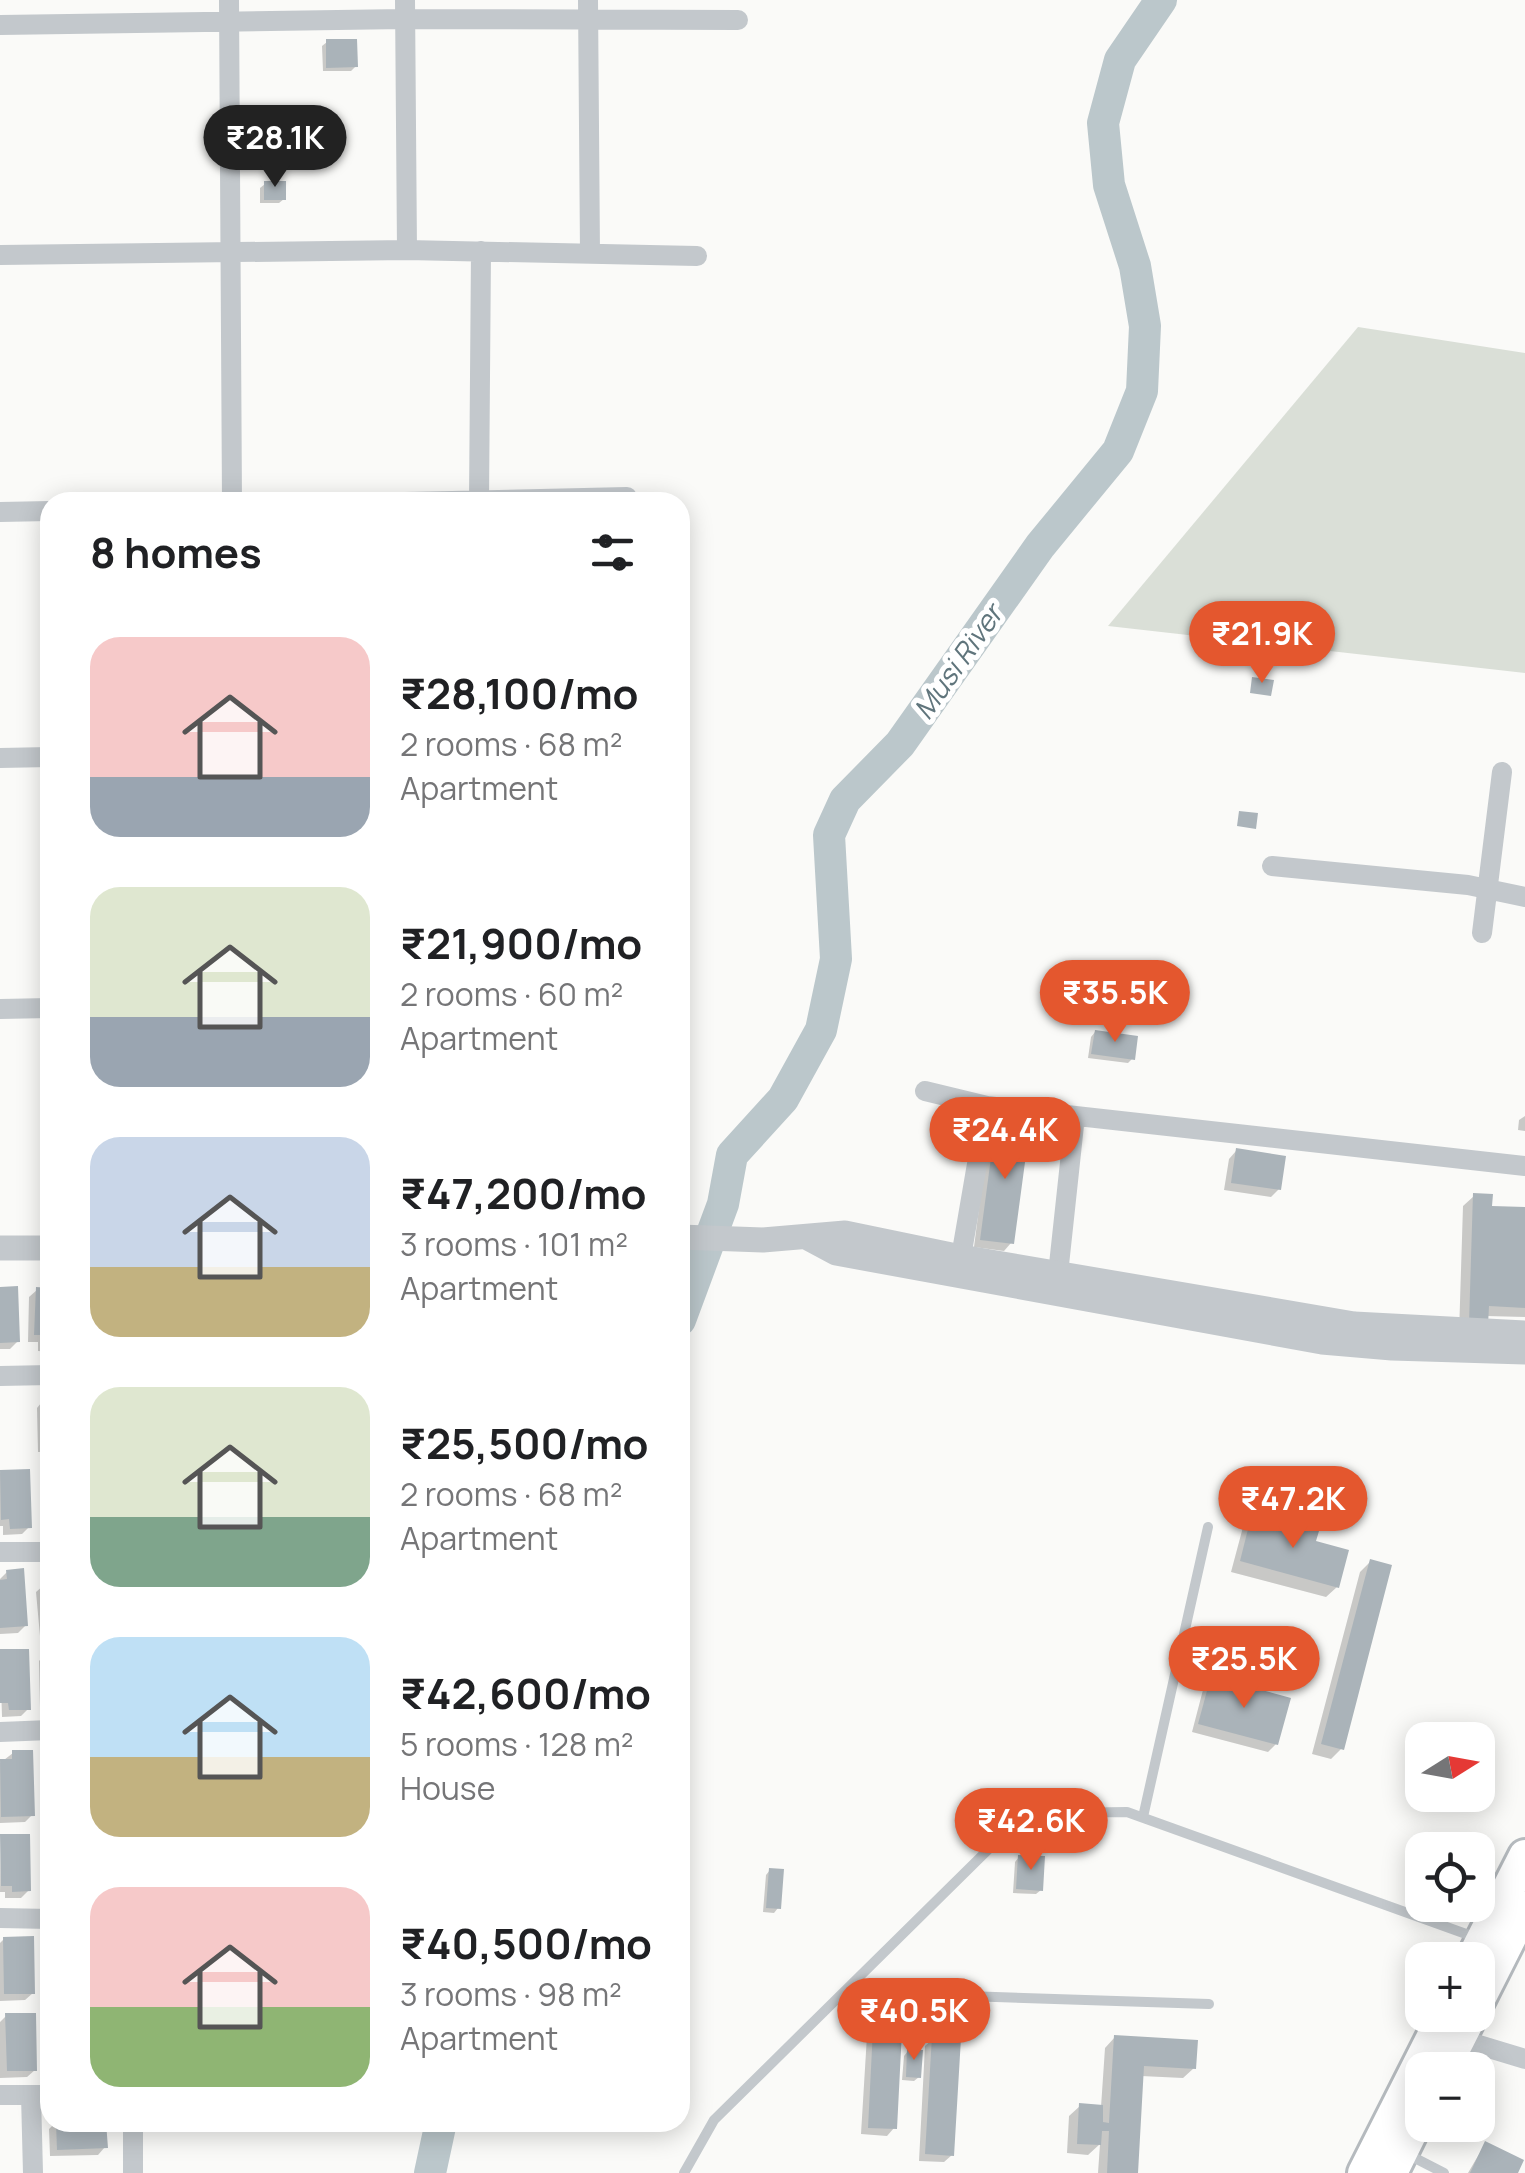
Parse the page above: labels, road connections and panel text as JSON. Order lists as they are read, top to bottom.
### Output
{
  "water": ["Musi River"],
  "north": "right",
  "page": {
    "price": [
      "₹28.1K",
      "₹21.9K",
      "₹35.5K",
      "₹24.4K",
      "₹47.2K",
      "₹25.5K",
      "₹42.6K",
      "₹40.5K"
    ],
    "heading": "8 homes",
    "list": [
      {
        "name": "₹28,100/mo",
        "note": "2 rooms · 68 m² · Apartment"
      },
      {
        "name": "₹21,900/mo",
        "note": "2 rooms · 60 m² · Apartment"
      },
      {
        "name": "₹47,200/mo",
        "note": "3 rooms · 101 m² · Apartment"
      },
      {
        "name": "₹25,500/mo",
        "note": "2 rooms · 68 m² · Apartment"
      },
      {
        "name": "₹42,600/mo",
        "note": "5 rooms · 128 m² · House"
      },
      {
        "name": "₹40,500/mo",
        "note": "3 rooms · 98 m² · Apartment"
      }
    ],
    "map_buttons": ["+", "−"]
  }
}
